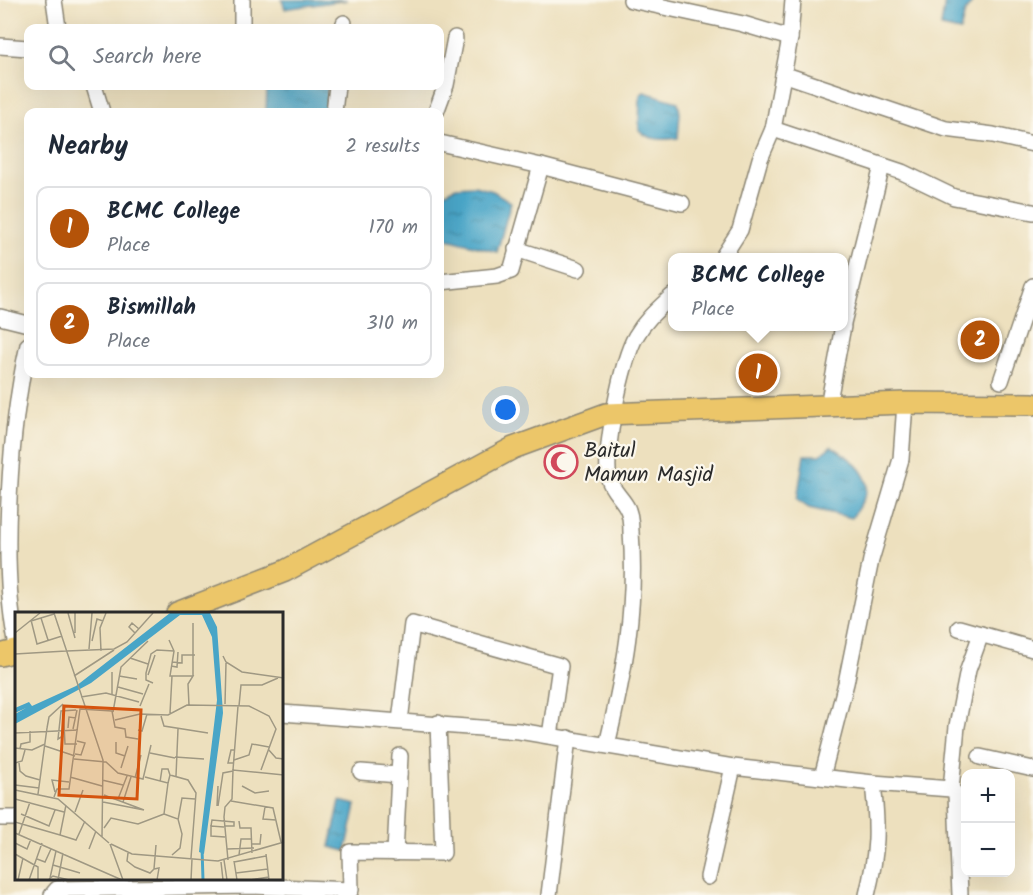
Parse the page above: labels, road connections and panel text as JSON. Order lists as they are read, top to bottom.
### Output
{
  "places": {
    "mosque": ["Baitul Mamun Masjid"]
  },
  "page": {
    "search": "Search here",
    "heading": ["Nearby", "2 results"],
    "list": [
      {
        "mark": "1",
        "name": "BCMC College",
        "note": "Place",
        "value": "170 m"
      },
      {
        "mark": "2",
        "name": "Bismillah",
        "note": "Place",
        "value": "310 m"
      }
    ],
    "popup": ["BCMC College", "Place"],
    "pins": ["2", "1"],
    "map_buttons": ["+", "−"]
  }
}
